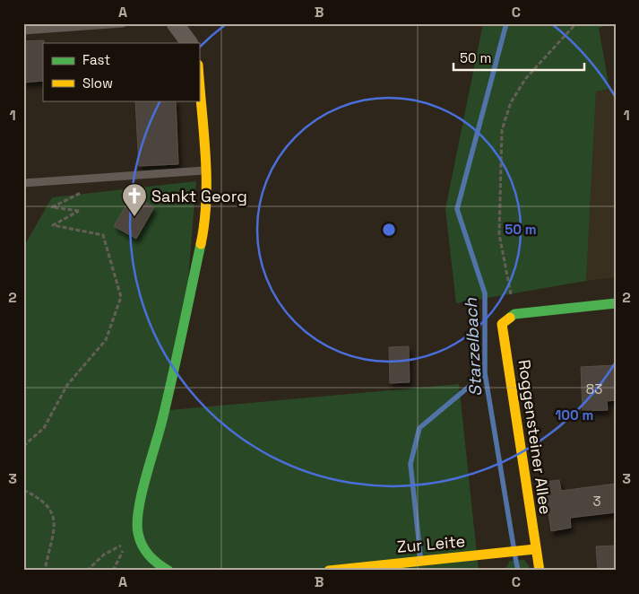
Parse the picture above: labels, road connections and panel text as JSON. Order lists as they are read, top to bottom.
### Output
{
  "streets": {
    "street": ["Roggensteiner Allee", "Zur Leite"]
  },
  "crossings": [
    ["Roggensteiner Allee", "Zur Leite"]
  ],
  "water": ["Starzelbach"],
  "places": {
    "church": ["Sankt Georg"]
  },
  "house_numbers": ["83", "3"],
  "legend": ["Fast", "Slow"],
  "scale_bar": "50 m",
  "grid": {
    "columns": ["A", "B", "C"],
    "rows": ["1", "2", "3"]
  },
  "rings": ["50 m", "100 m"]
}
